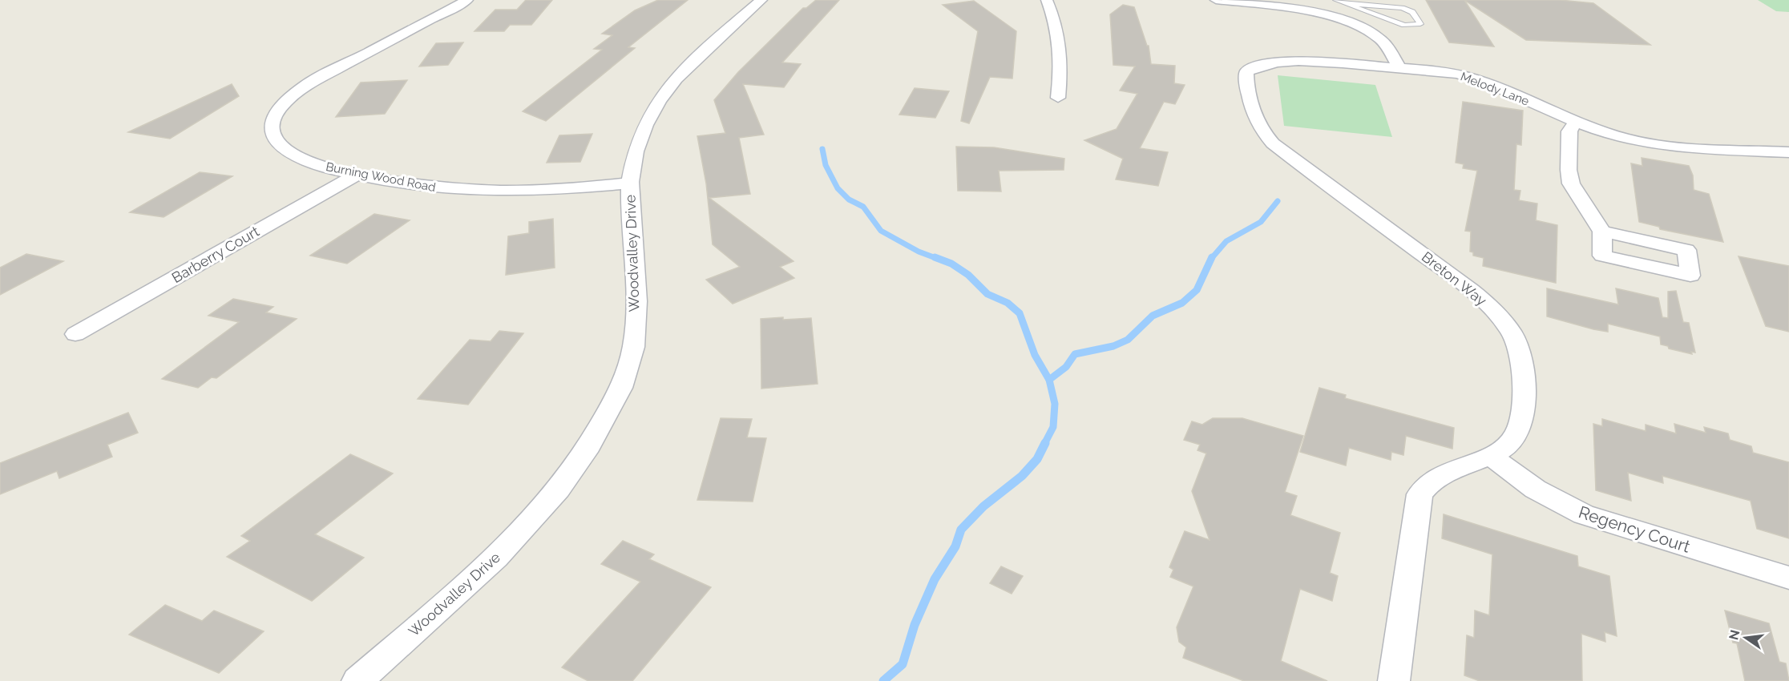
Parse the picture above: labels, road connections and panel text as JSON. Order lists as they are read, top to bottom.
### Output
{
  "streets": {
    "street": [
      "Melody Lane",
      "Burning Wood Road",
      "Woodvalley Drive",
      "Barberry Court",
      "Breton Way",
      "Regency Court"
    ]
  },
  "crossings": [
    ["Melody Lane", "Breton Way"],
    ["Burning Wood Road", "Woodvalley Drive"],
    ["Burning Wood Road", "Barberry Court"],
    ["Breton Way", "Regency Court"]
  ],
  "north": "left"
}
